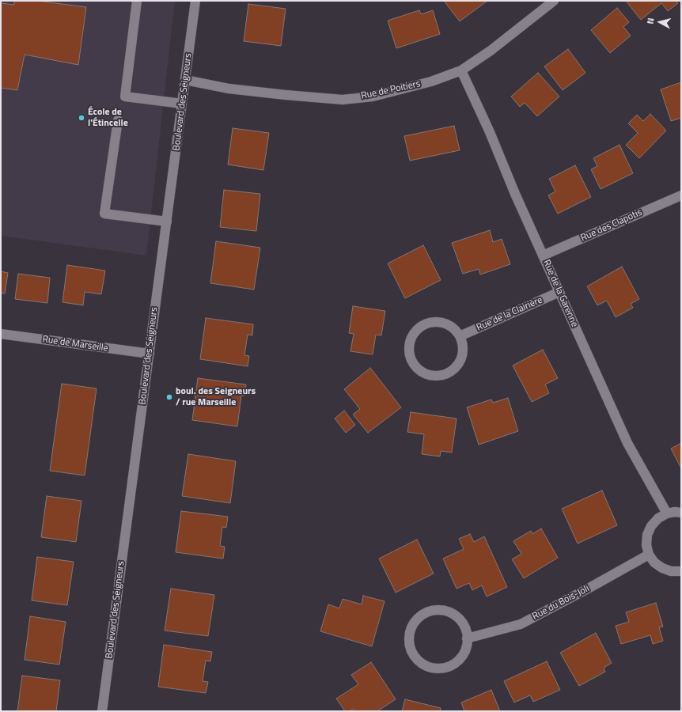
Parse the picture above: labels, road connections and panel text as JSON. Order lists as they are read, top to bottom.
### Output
{
  "streets": {
    "street": [
      "Rue de Poitiers",
      "Boulevard des Seigneurs",
      "Rue des Clapotis",
      "Rue de la Garenne",
      "Rue de la Clairière",
      "Rue de Marseille",
      "Rue du Bois-Joli"
    ]
  },
  "crossings": [
    ["Rue de Poitiers", "Boulevard des Seigneurs"],
    ["Rue de Poitiers", "Rue de la Garenne"],
    ["Boulevard des Seigneurs", "Rue de Marseille"],
    ["Rue des Clapotis", "Rue de la Garenne"],
    ["Rue de la Garenne", "Rue de la Clairière"]
  ],
  "places": ["École de l'Étincelle", "boul. des Seigneurs / rue Marseille"],
  "north": "left"
}
